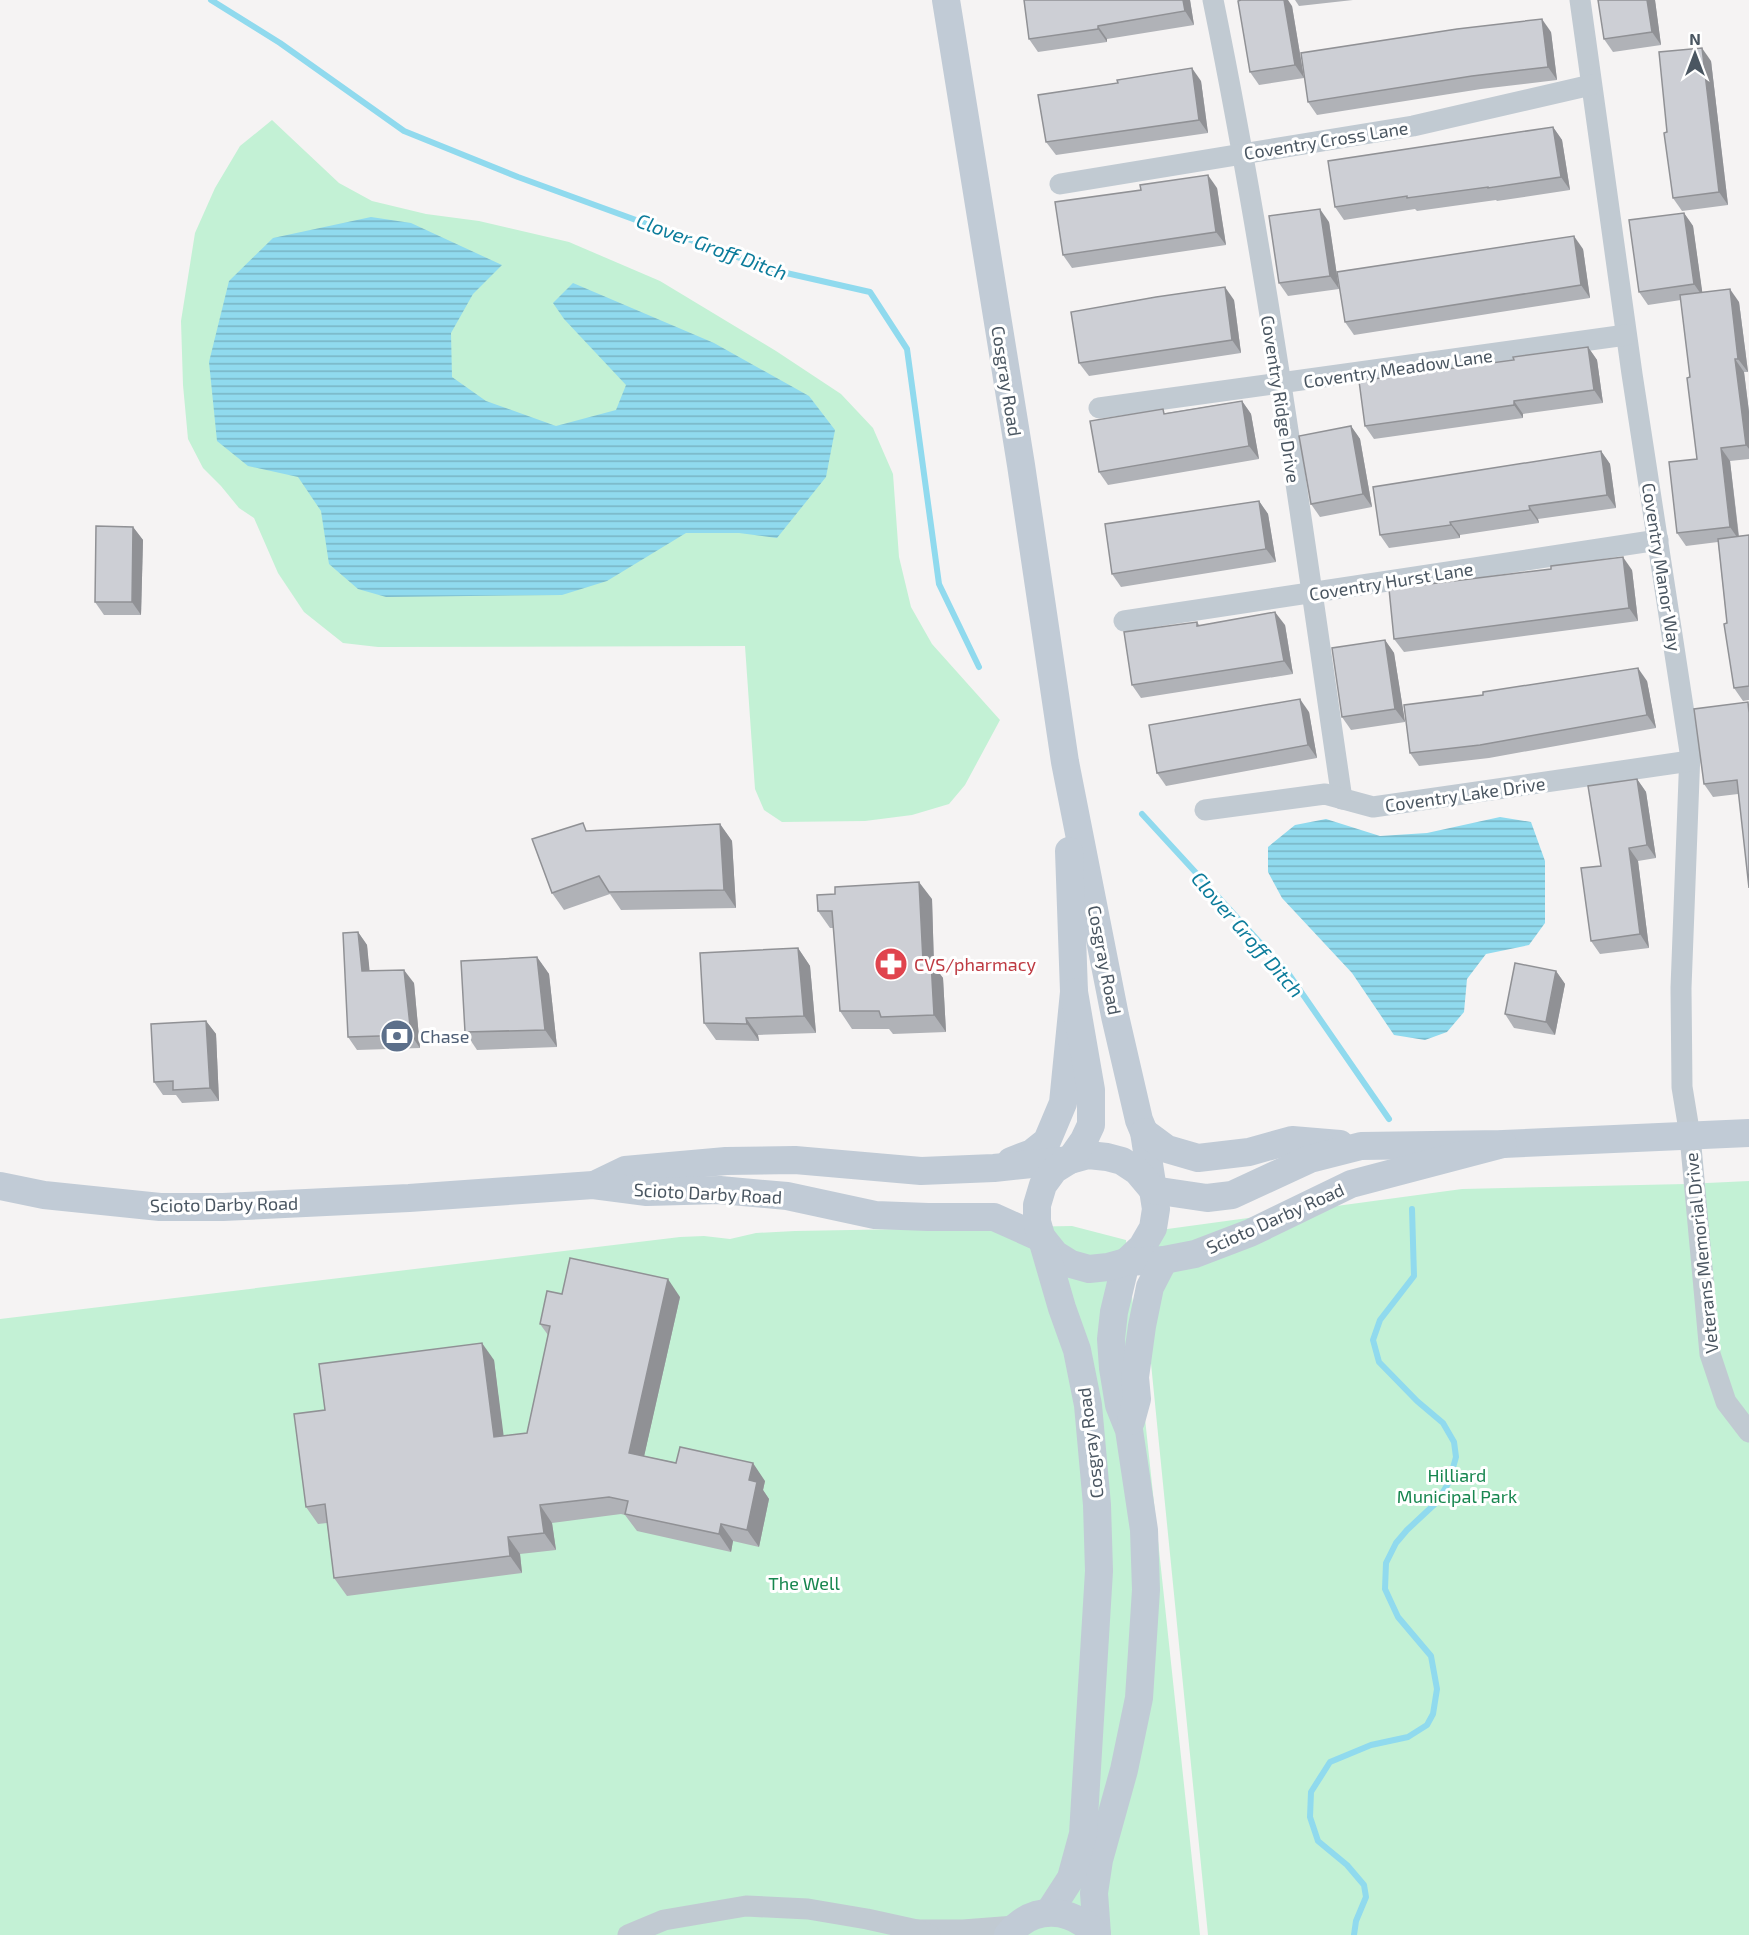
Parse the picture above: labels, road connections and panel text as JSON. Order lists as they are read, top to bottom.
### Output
{
  "streets": {
    "main road": ["Cosgray Road", "Scioto Darby Road"],
    "street": [
      "Coventry Cross Lane",
      "Coventry Meadow Lane",
      "Coventry Ridge Drive",
      "Coventry Manor Way",
      "Coventry Hurst Lane",
      "Coventry Lake Drive",
      "Veterans Memorial Drive"
    ]
  },
  "crossings": [
    ["Coventry Cross Lane", "Coventry Ridge Drive"],
    ["Coventry Cross Lane", "Coventry Manor Way"],
    ["Coventry Meadow Lane", "Coventry Ridge Drive"],
    ["Coventry Meadow Lane", "Coventry Manor Way"],
    ["Cosgray Road", "Scioto Darby Road"],
    ["Coventry Ridge Drive", "Coventry Hurst Lane"],
    ["Coventry Ridge Drive", "Coventry Lake Drive"],
    ["Coventry Manor Way", "Coventry Hurst Lane"],
    ["Coventry Manor Way", "Coventry Lake Drive"],
    ["Coventry Manor Way", "Scioto Darby Road"],
    ["Coventry Manor Way", "Veterans Memorial Drive"],
    ["Scioto Darby Road", "Veterans Memorial Drive"]
  ],
  "water": ["Clover Groff Ditch"],
  "parks": ["Hilliard Municipal Park", "The Well"],
  "places": {
    "pharmacy": ["CVS/pharmacy"],
    "bank": ["Chase"]
  },
  "north": "top"
}
